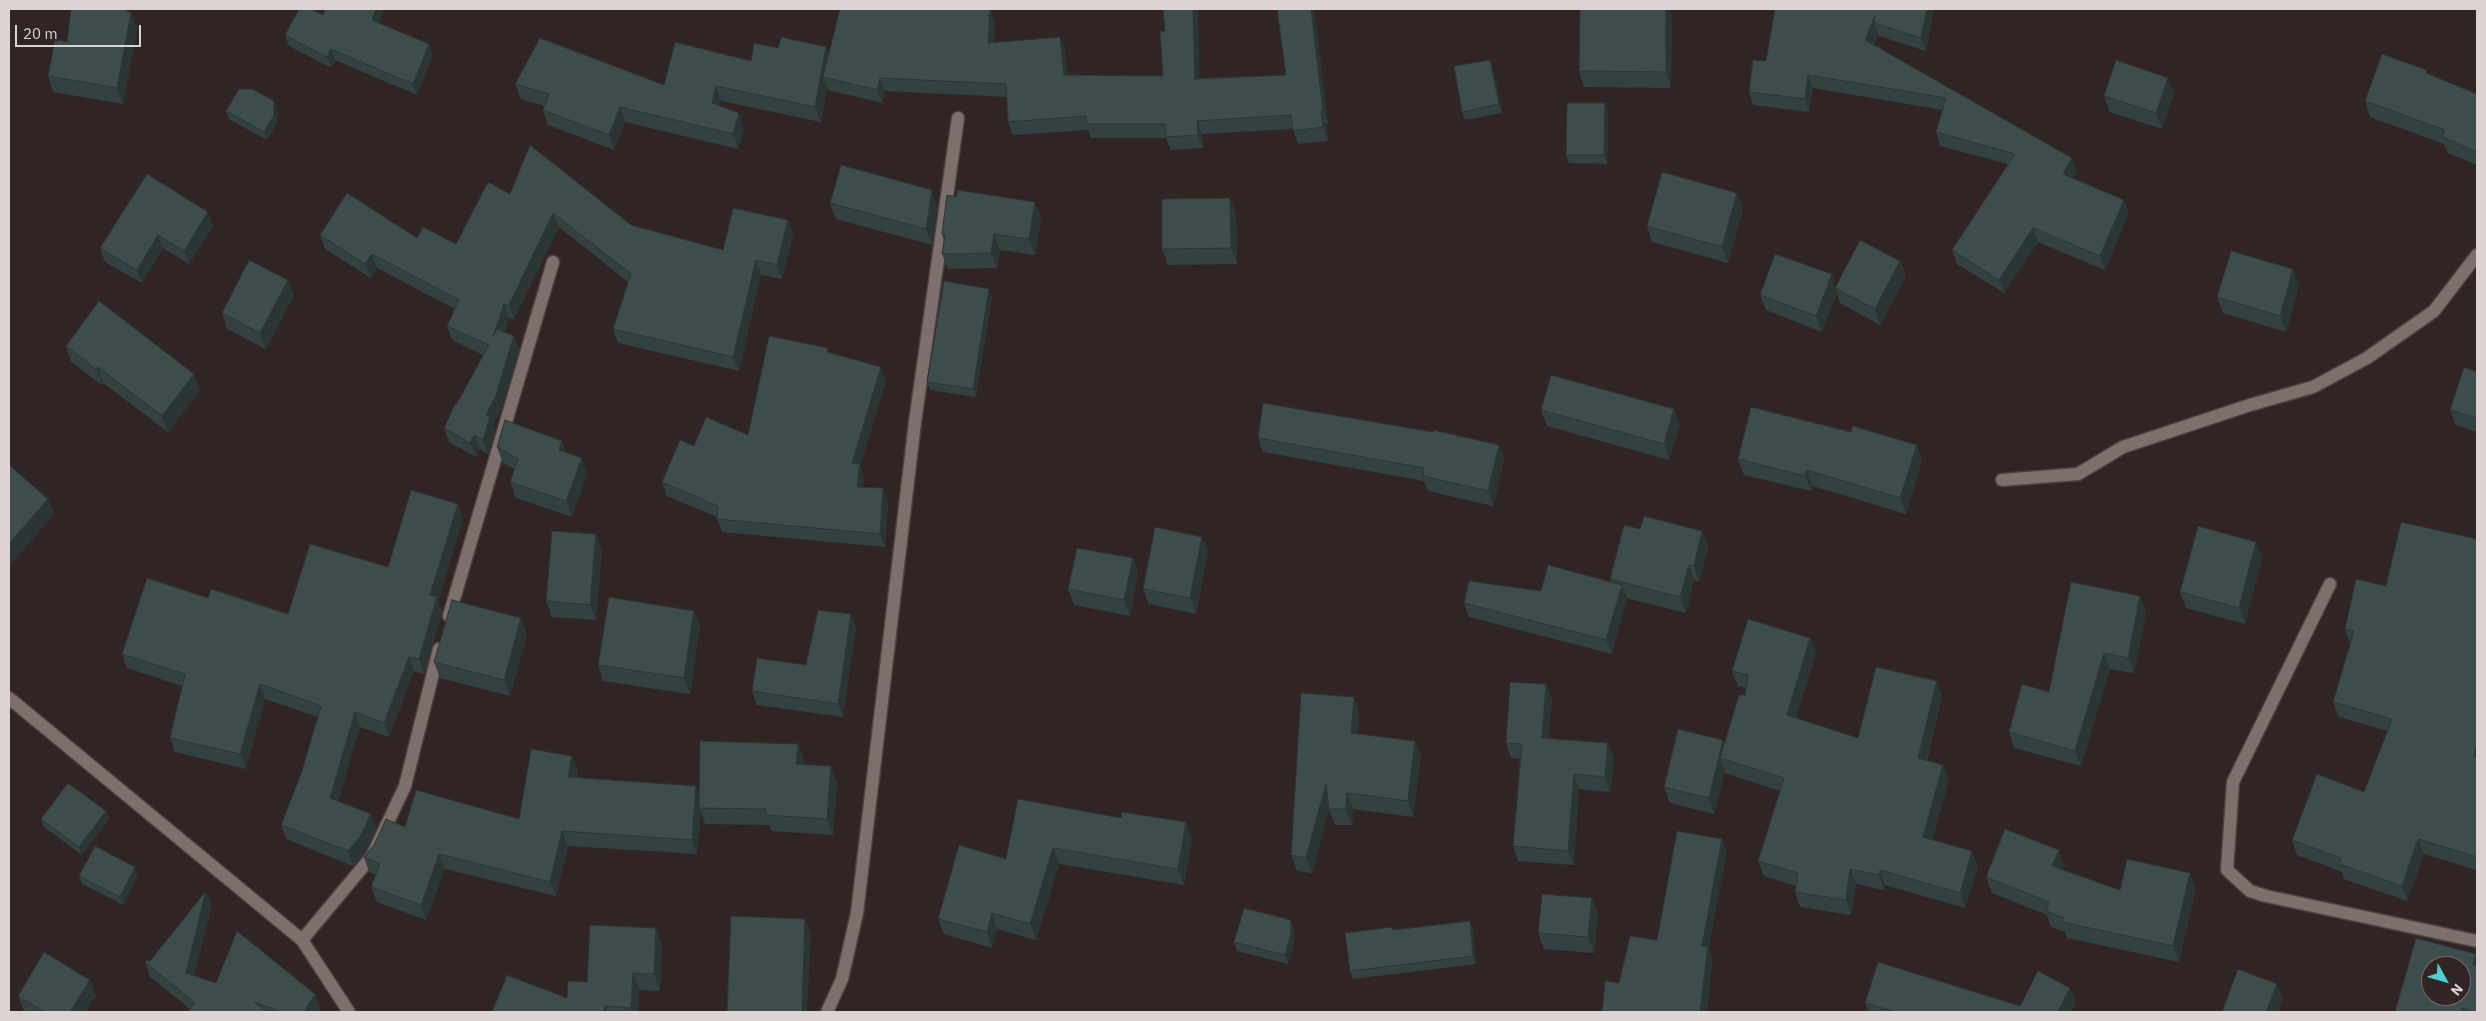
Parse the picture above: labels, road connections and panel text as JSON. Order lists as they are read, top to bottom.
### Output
{
  "scale_bar": "20 m",
  "north": "bottom right"
}
